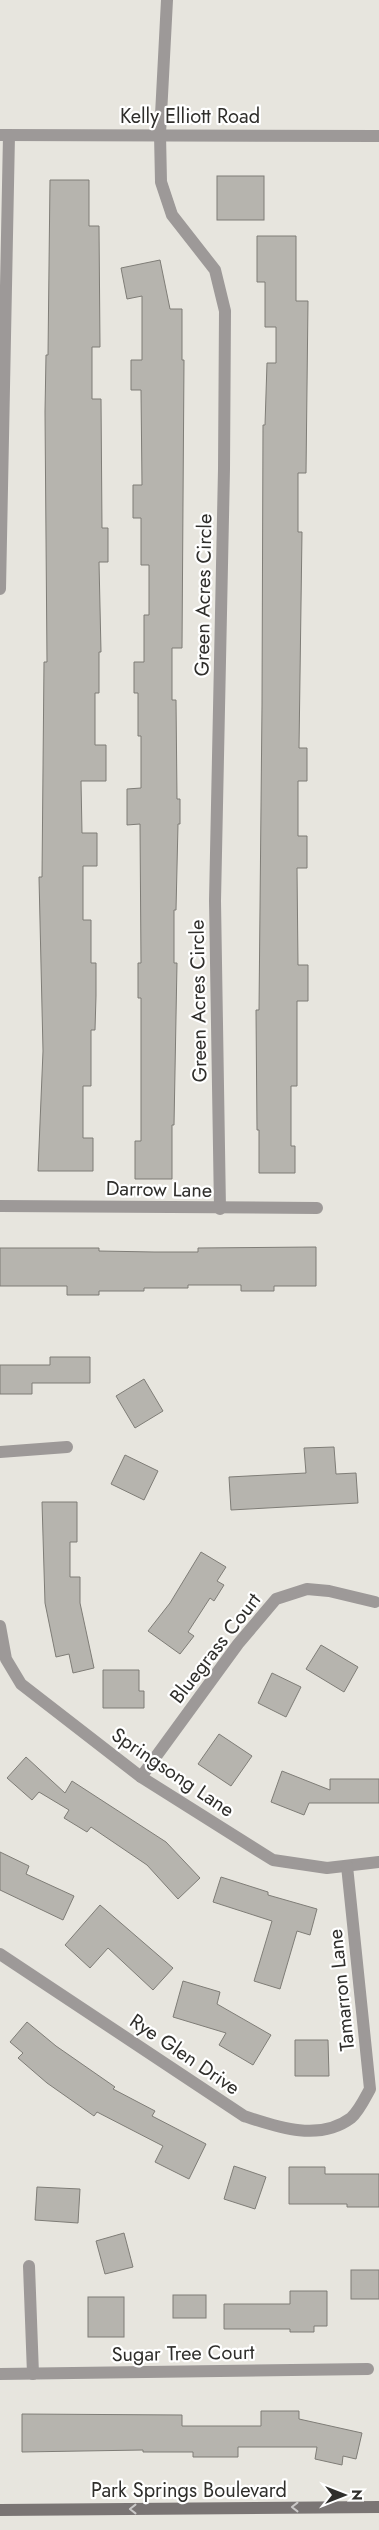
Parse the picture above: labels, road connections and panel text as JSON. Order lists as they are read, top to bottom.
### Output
{
  "streets": {
    "main road": ["Park Springs Boulevard"],
    "street": [
      "Kelly Elliott Road",
      "Green Acres Circle",
      "Darrow Lane",
      "Bluegrass Court",
      "Springsong Lane",
      "Tamarron Lane",
      "Rye Glen Drive",
      "Sugar Tree Court"
    ]
  },
  "crossings": [
    ["Kelly Elliott Road", "Green Acres Circle"],
    ["Green Acres Circle", "Darrow Lane"],
    ["Bluegrass Court", "Springsong Lane"],
    ["Springsong Lane", "Tamarron Lane"],
    ["Tamarron Lane", "Rye Glen Drive"]
  ],
  "one_way": ["Park Springs Boulevard"],
  "north": "right"
}
